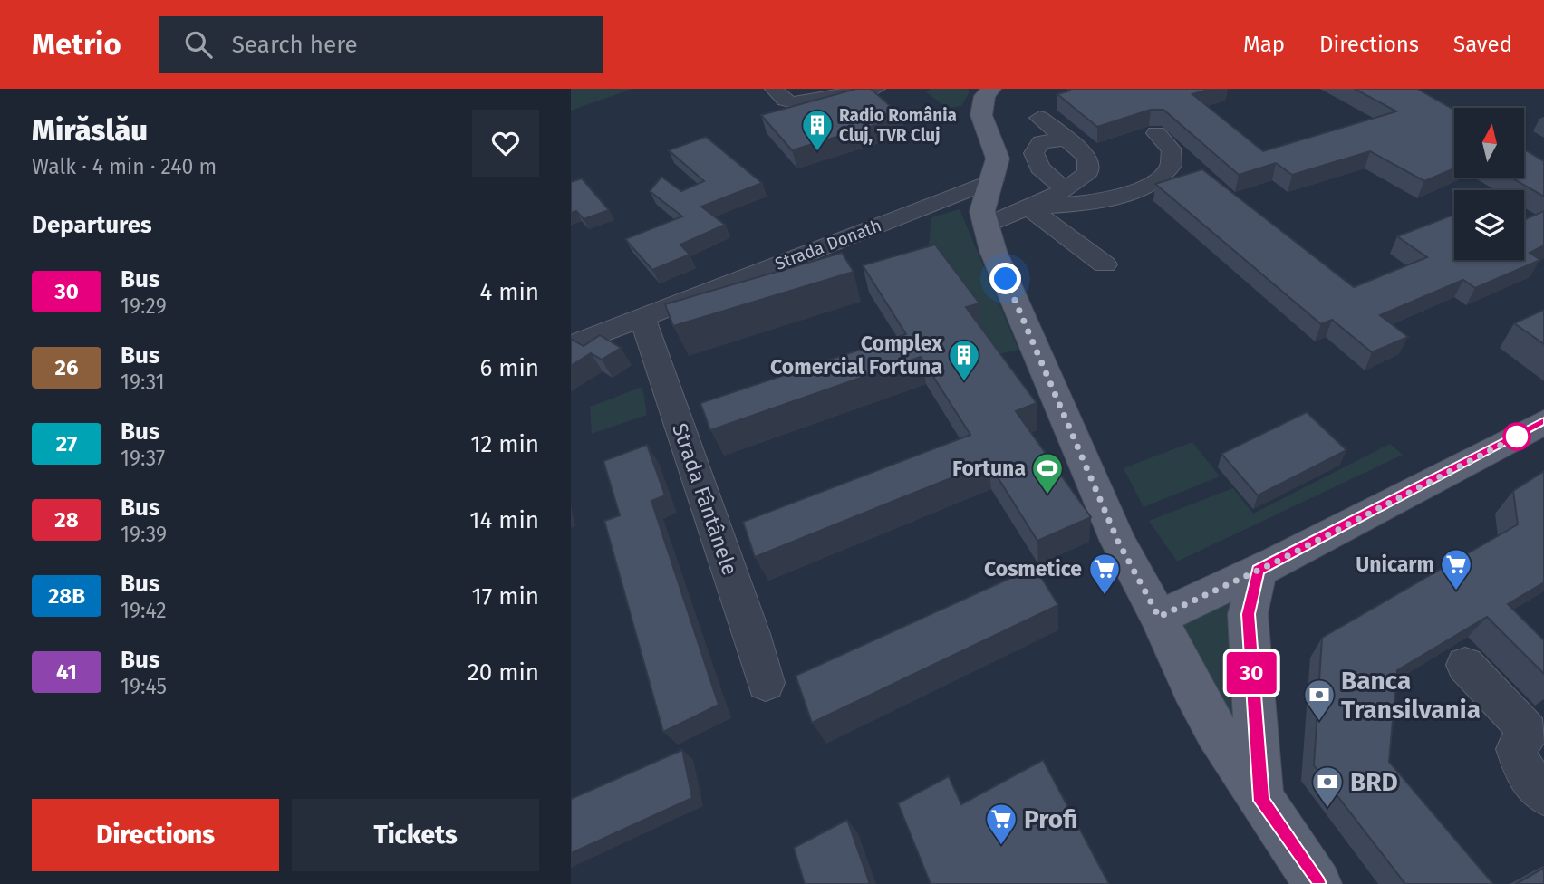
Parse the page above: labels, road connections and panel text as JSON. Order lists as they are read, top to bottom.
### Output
{
  "streets": {
    "street": ["Strada Donath", "Strada Fântânele"]
  },
  "crossings": [
    ["Strada Donath", "Strada Fântânele"]
  ],
  "places": {
    "building": ["Radio România Cluj, TVR Cluj", "Complex Comercial Fortuna"],
    "sports": ["Fortuna"],
    "supermarket": ["Unicarm", "Cosmetice", "Profi"],
    "bank": ["Banca Transilvania", "BRD"]
  },
  "lines": ["bus line 30"],
  "north": "top",
  "page": {
    "header": "Metrio",
    "search": "Search here",
    "nav": ["Map", "Directions", "Saved"],
    "heading": [
      ["Mirăslău", "Walk · 4 min · 240 m"],
      "Departures"
    ],
    "on_map": "30",
    "list": [
      {
        "mark": "30",
        "name": "Bus",
        "note": "19:29",
        "value": "4 min"
      },
      {
        "mark": "26",
        "name": "Bus",
        "note": "19:31",
        "value": "6 min"
      },
      {
        "mark": "27",
        "name": "Bus",
        "note": "19:37",
        "value": "12 min"
      },
      {
        "mark": "28",
        "name": "Bus",
        "note": "19:39",
        "value": "14 min"
      },
      {
        "mark": "28B",
        "name": "Bus",
        "note": "19:42",
        "value": "17 min"
      },
      {
        "mark": "41",
        "name": "Bus",
        "note": "19:45",
        "value": "20 min"
      }
    ],
    "buttons": ["Directions", "Tickets"]
  }
}
